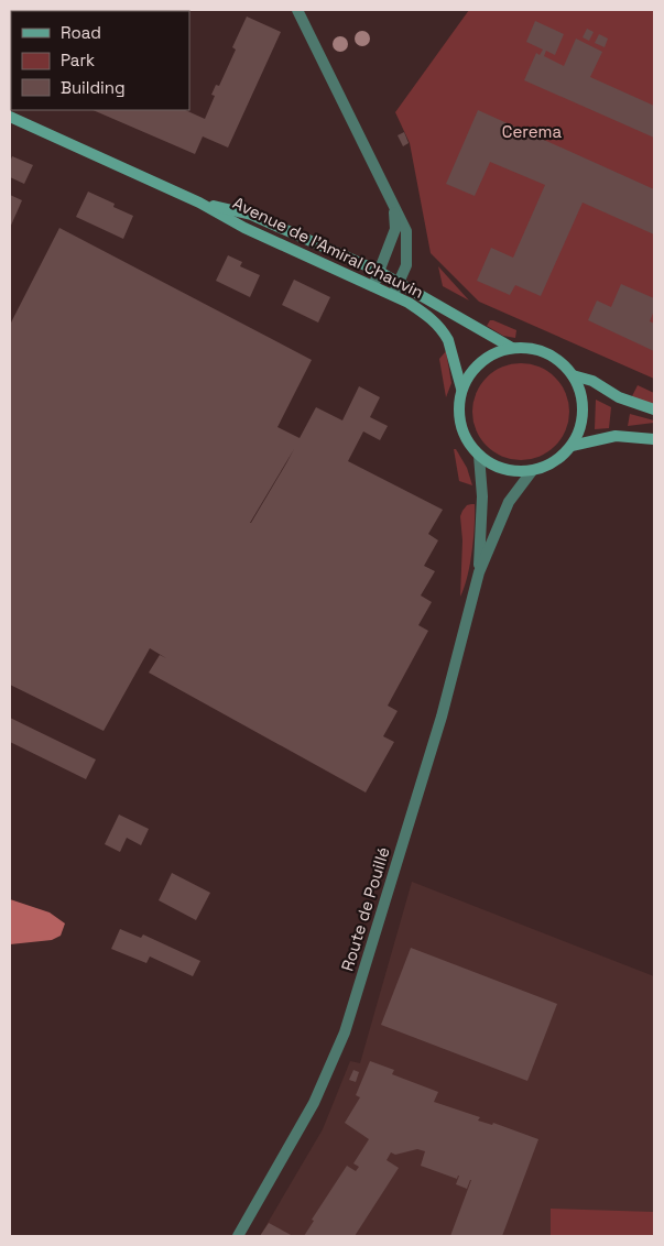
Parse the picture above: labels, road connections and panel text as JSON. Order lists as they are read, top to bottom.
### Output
{
  "streets": {
    "main road": ["Avenue de l'Amiral Chauvin"],
    "street": ["Route de Pouillé"]
  },
  "crossings": [
    ["Avenue de l'Amiral Chauvin", "Route de Pouillé"]
  ],
  "parks": ["Cerema"],
  "legend": ["Road", "Park", "Building"]
}
